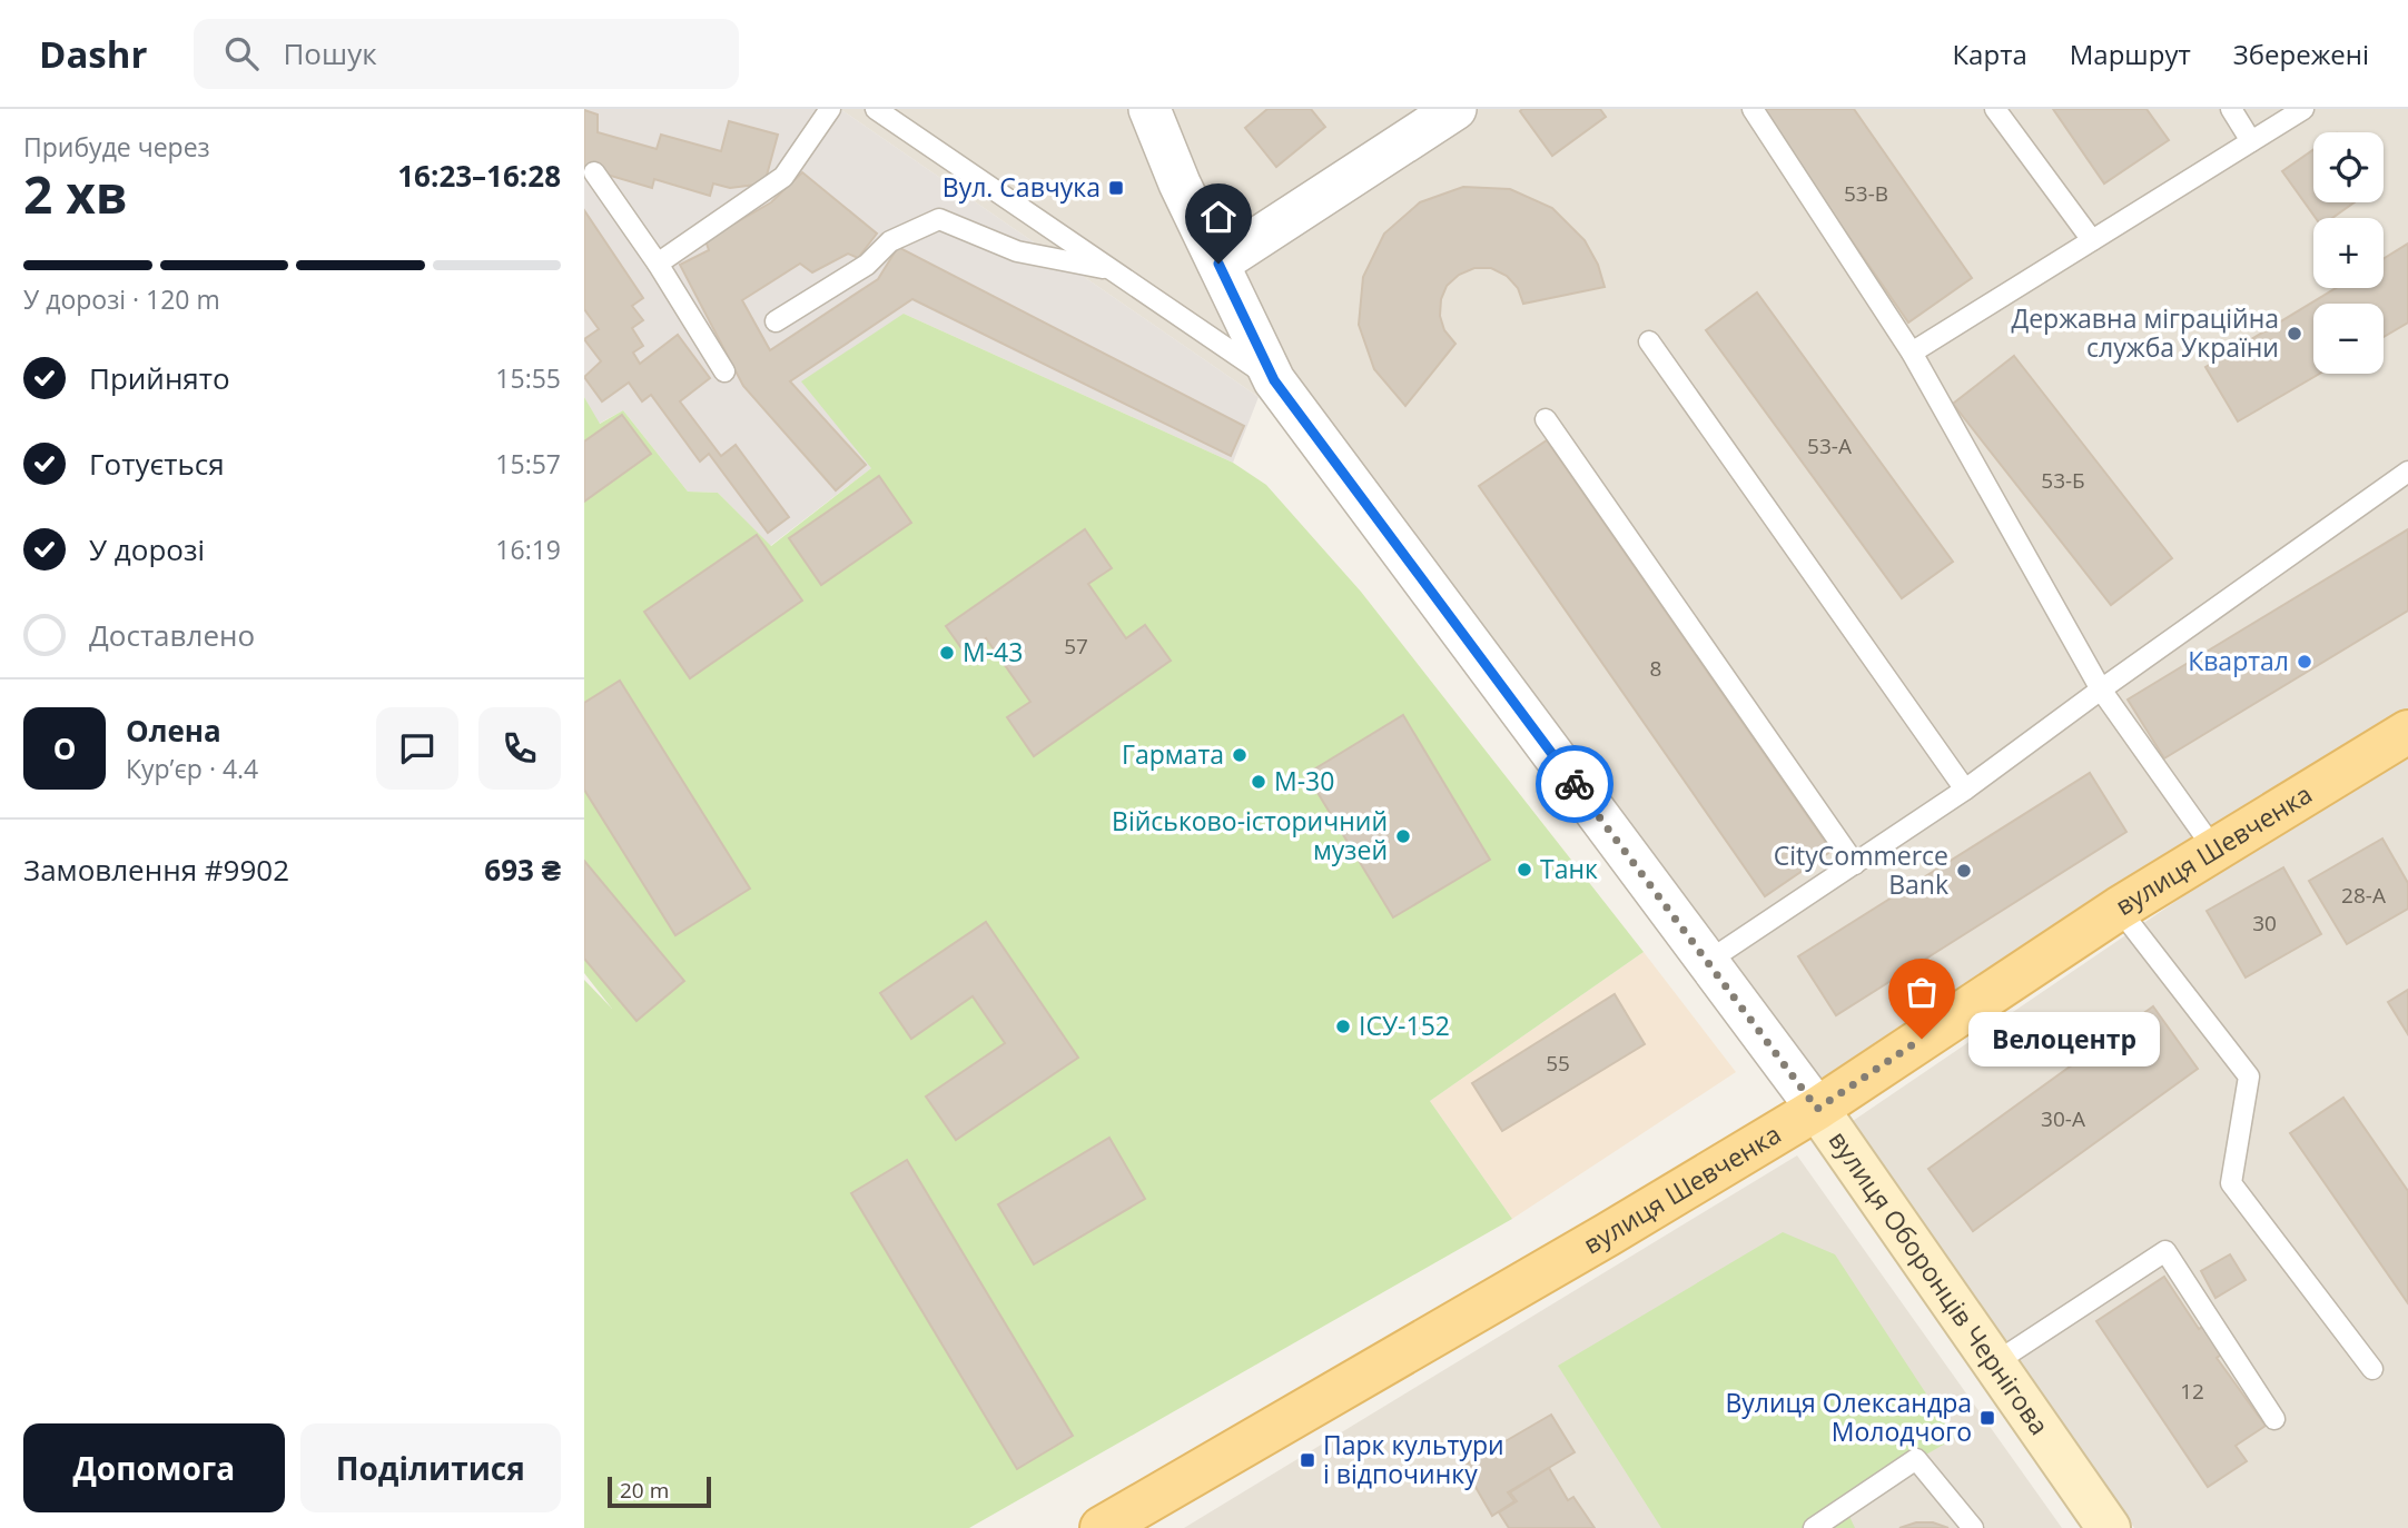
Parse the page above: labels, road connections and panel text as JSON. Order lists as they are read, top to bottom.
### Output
{
  "streets": {
    "main road": ["вулиця Шевченка", "вулиця Оборонців Чернігова"]
  },
  "crossings": [
    ["вулиця Шевченка", "вулиця Оборонців Чернігова"]
  ],
  "places": {
    "transit": ["Вул. Савчука", "Вулиця Олександра Молодчого", "Парк культури і відпочинку"],
    "other": [
      "Державна міграційна служба України",
      "М-43",
      "Квартал",
      "Гармата",
      "М-30",
      "Військово-історичний музей",
      "Танк",
      "CityCommerce Bank",
      "ІСУ-152",
      "Велоцентр"
    ]
  },
  "house_numbers": [
    "53-В",
    "53-А",
    "53-Б",
    "57",
    "8",
    "28-А",
    "30",
    "55",
    "30-А",
    "12"
  ],
  "scale_bar": "20 m",
  "page": {
    "header": "Dashr",
    "search": "Пошук",
    "nav": ["Карта", "Маршрут", "Збережені"],
    "heading": ["2 хв", "Прибуде через", "16:23–16:28"],
    "panel": [
      "Олена",
      "Кур’єр · 4.4",
      "Замовлення #9902",
      "693 ₴"
    ],
    "map_buttons": ["+", "−"],
    "bar": "У дорозі · 120 m",
    "list": [
      ["Прийнято", "15:55"],
      ["Готується", "15:57"],
      ["У дорозі", "16:19"],
      "Доставлено"
    ],
    "round": "О",
    "bubble": "Велоцентр",
    "buttons": ["Допомога", "Поділитися"],
    "scale": "20 m"
  }
}
